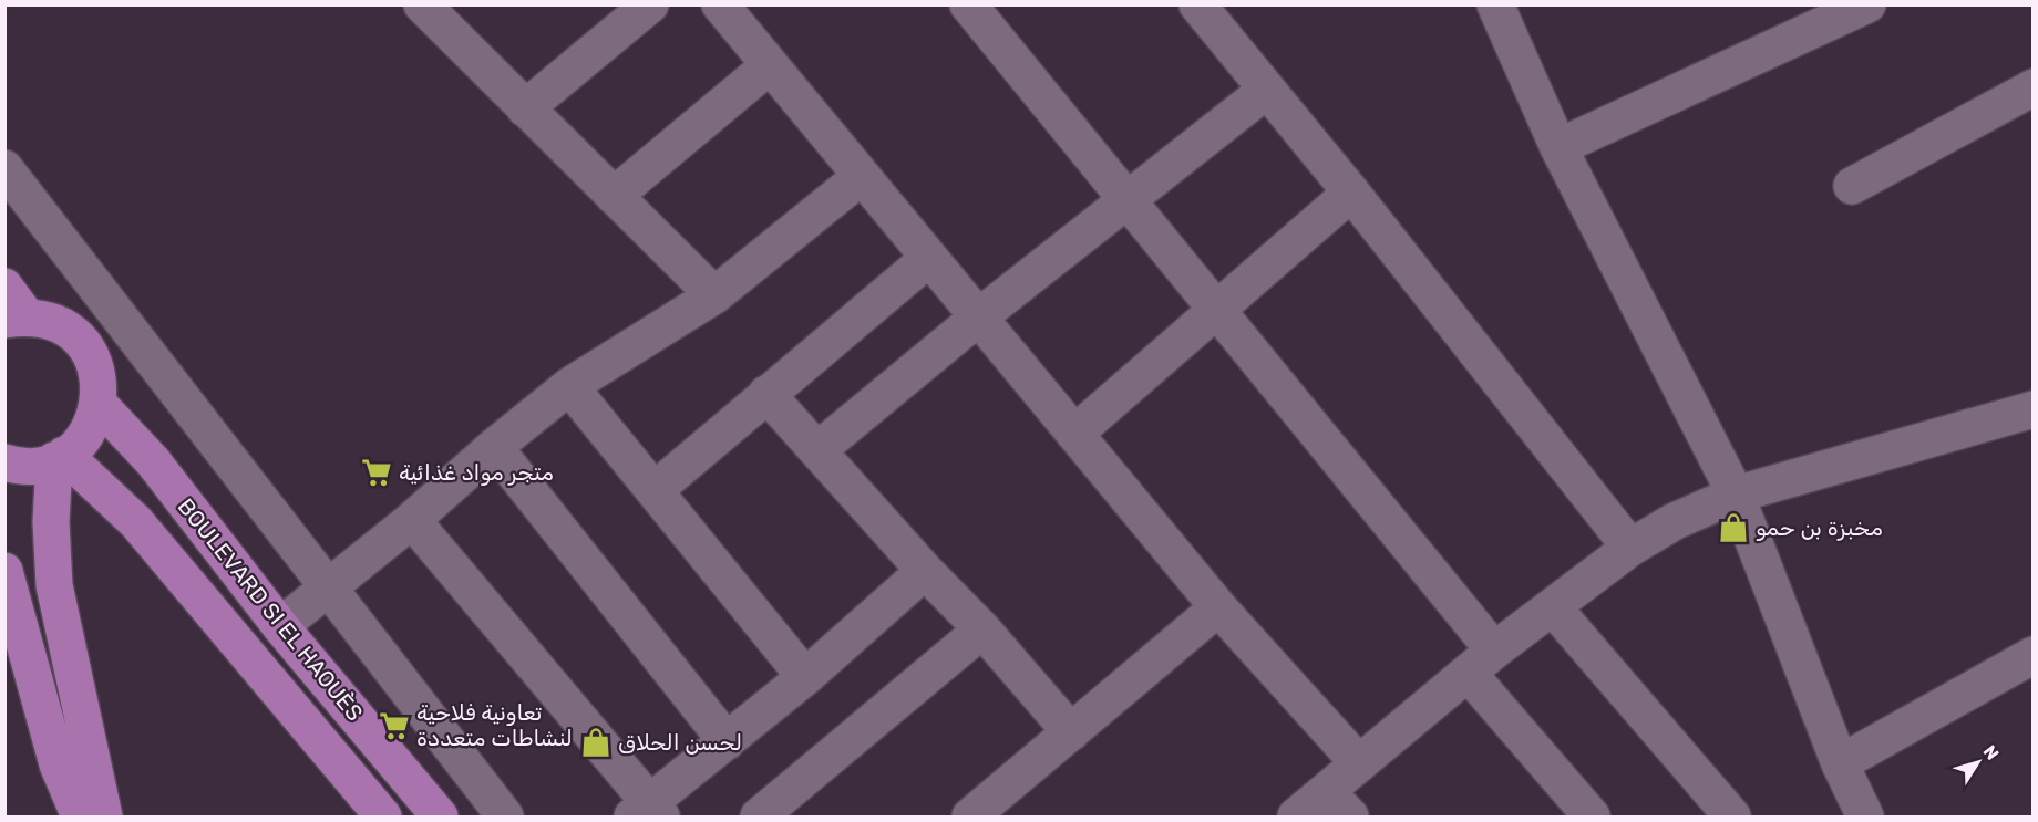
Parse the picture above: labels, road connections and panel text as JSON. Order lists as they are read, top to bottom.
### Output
{
  "streets": {
    "main road": ["BOULEVARD SI EL HAOUÈS"]
  },
  "places": {
    "supermarket": ["متجر مواد غذائية", "تعاونية فلاحية لنشاطات متعددة"],
    "shop": ["مخبزة بن حمو", "لحسن الحلاق"]
  },
  "north": "top right"
}
